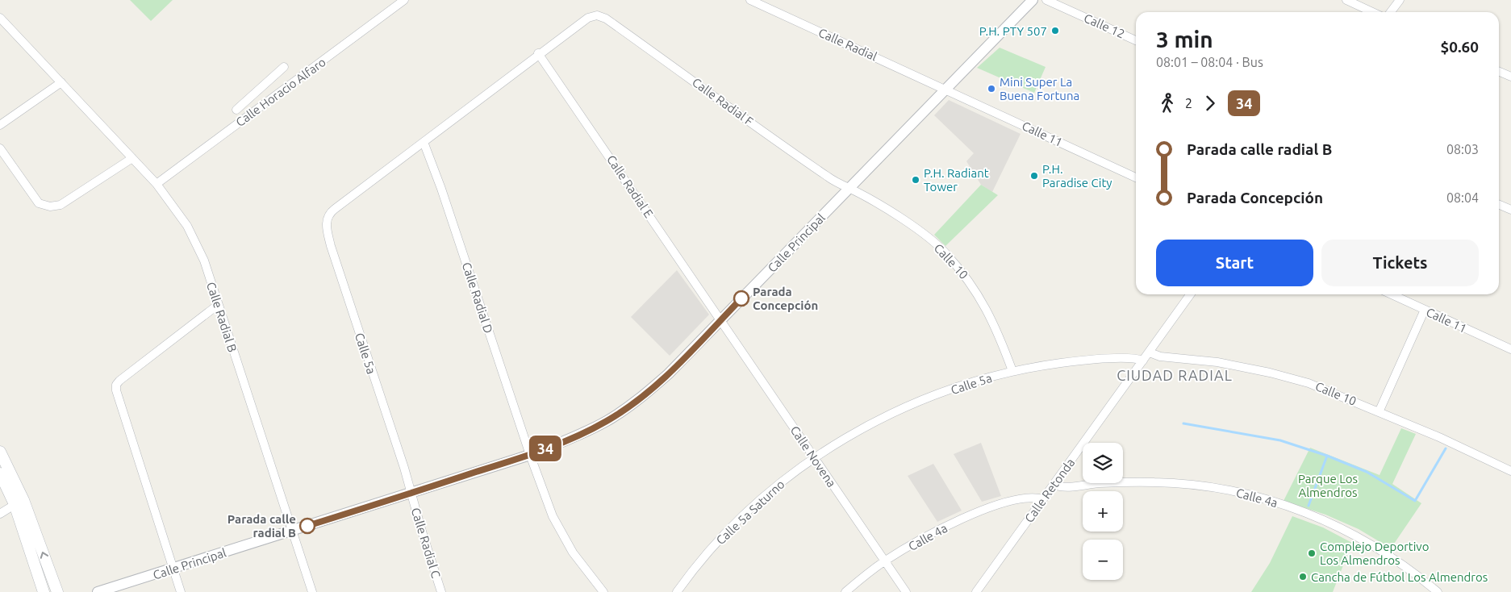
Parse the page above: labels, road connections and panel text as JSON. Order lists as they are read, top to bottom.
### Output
{
  "streets": {
    "street": [
      "Calle 12",
      "Calle Radial",
      "Calle Horacio Alfaro",
      "Calle Radial F",
      "Calle 11",
      "Calle Radial E",
      "Calle Principal",
      "Calle 10",
      "Calle Radial D",
      "Calle Radial B",
      "Calle 5a",
      "Calle Novena",
      "Calle Retonda",
      "Calle 4a",
      "Calle 5a Saturno",
      "Calle Radial C"
    ]
  },
  "crossings": [
    ["Calle Radial", "Calle 11"],
    ["Calle Radial", "Calle Principal"],
    ["Calle Horacio Alfaro", "Calle Radial B"],
    ["Calle Radial F", "Calle Radial E"],
    ["Calle Radial F", "Calle Principal"],
    ["Calle Radial F", "Calle 10"],
    ["Calle 11", "Calle Principal"],
    ["Calle Radial E", "Calle Principal"],
    ["Calle Radial E", "Calle Novena"],
    ["Calle Principal", "Calle 10"],
    ["Calle Principal", "Calle Radial D"],
    ["Calle Principal", "Calle Radial B"],
    ["Calle Principal", "Calle 5a"],
    ["Calle Principal", "Calle Novena"],
    ["Calle Principal", "Calle Radial C"],
    ["Calle 10", "Calle 5a"],
    ["Calle 10", "Calle Retonda"],
    ["Calle Radial D", "Calle 5a"],
    ["Calle 5a", "Calle Novena"],
    ["Calle 5a", "Calle Retonda"],
    ["Calle 5a", "Calle 5a Saturno"],
    ["Calle 5a", "Calle Radial C"],
    ["Calle Novena", "Calle 4a"],
    ["Calle Novena", "Calle 5a Saturno"],
    ["Calle Retonda", "Calle 4a"]
  ],
  "districts": ["CIUDAD RADIAL"],
  "parks": ["Parque Los Almendros"],
  "places": [
    "P.H. PTY 507",
    "Mini Super La Buena Fortuna",
    "P.H. Paradise City",
    "P.H. Radiant Tower",
    "Parada Concepción",
    "Parada calle radial B",
    "Complejo Deportivo Los Almendros",
    "Cancha de Fútbol Los Almendros"
  ],
  "lines": ["bus line 34"],
  "page": {
    "on_map": "34",
    "heading": ["3 min", "08:01 – 08:04 · Bus", "$0.60"],
    "legs": ["2", "34"],
    "list": [
      {
        "name": "Parada calle radial B",
        "value": "08:03"
      },
      {
        "name": "Parada Concepción",
        "value": "08:04"
      }
    ],
    "buttons": ["Start", "Tickets"],
    "map_buttons": ["+", "−"]
  }
}
